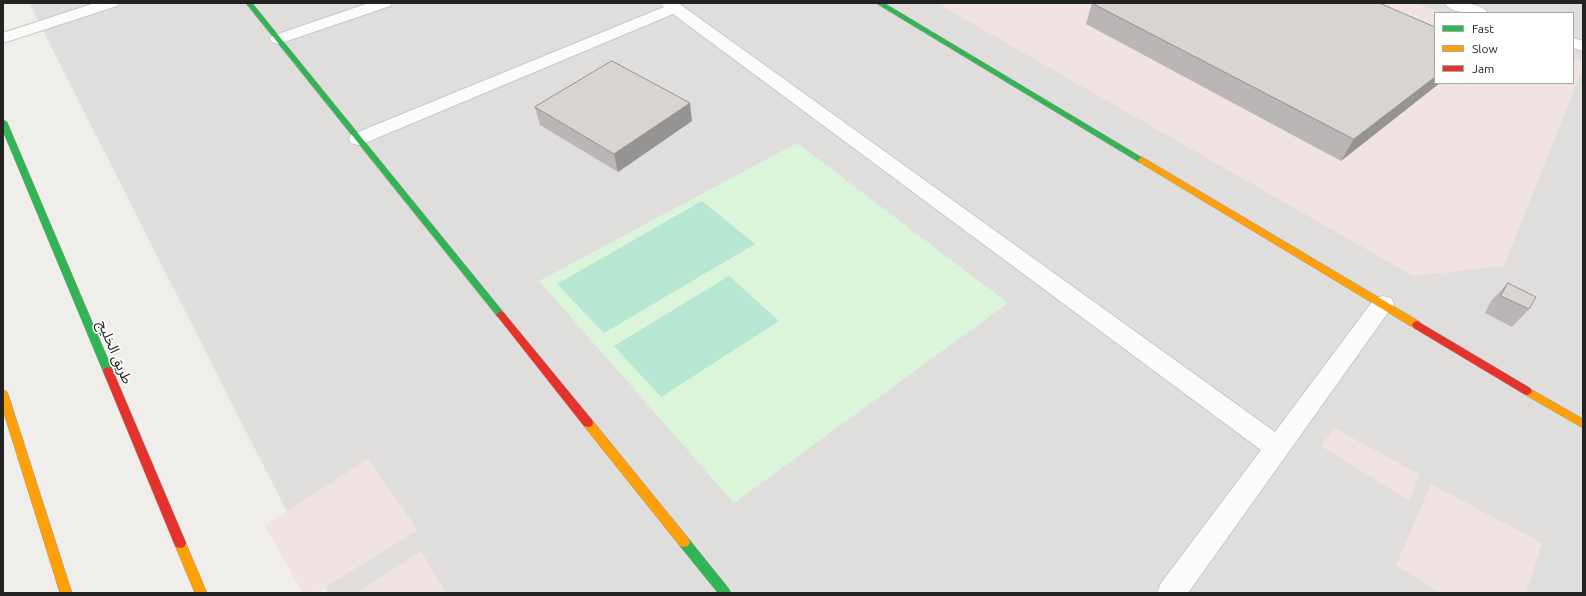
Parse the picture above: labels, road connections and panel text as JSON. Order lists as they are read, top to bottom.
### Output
{
  "streets": {
    "street": ["طريق الخليج"]
  },
  "legend": ["Fast", "Slow", "Jam"]
}
